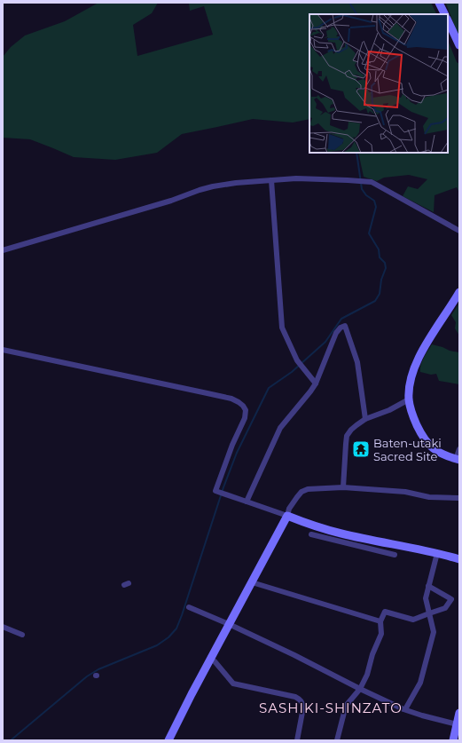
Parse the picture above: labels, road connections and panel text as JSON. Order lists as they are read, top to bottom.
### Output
{
  "districts": ["SASHIKI-SHINZATO"],
  "places": {
    "temple": ["Baten-utaki Sacred Site"]
  }
}
